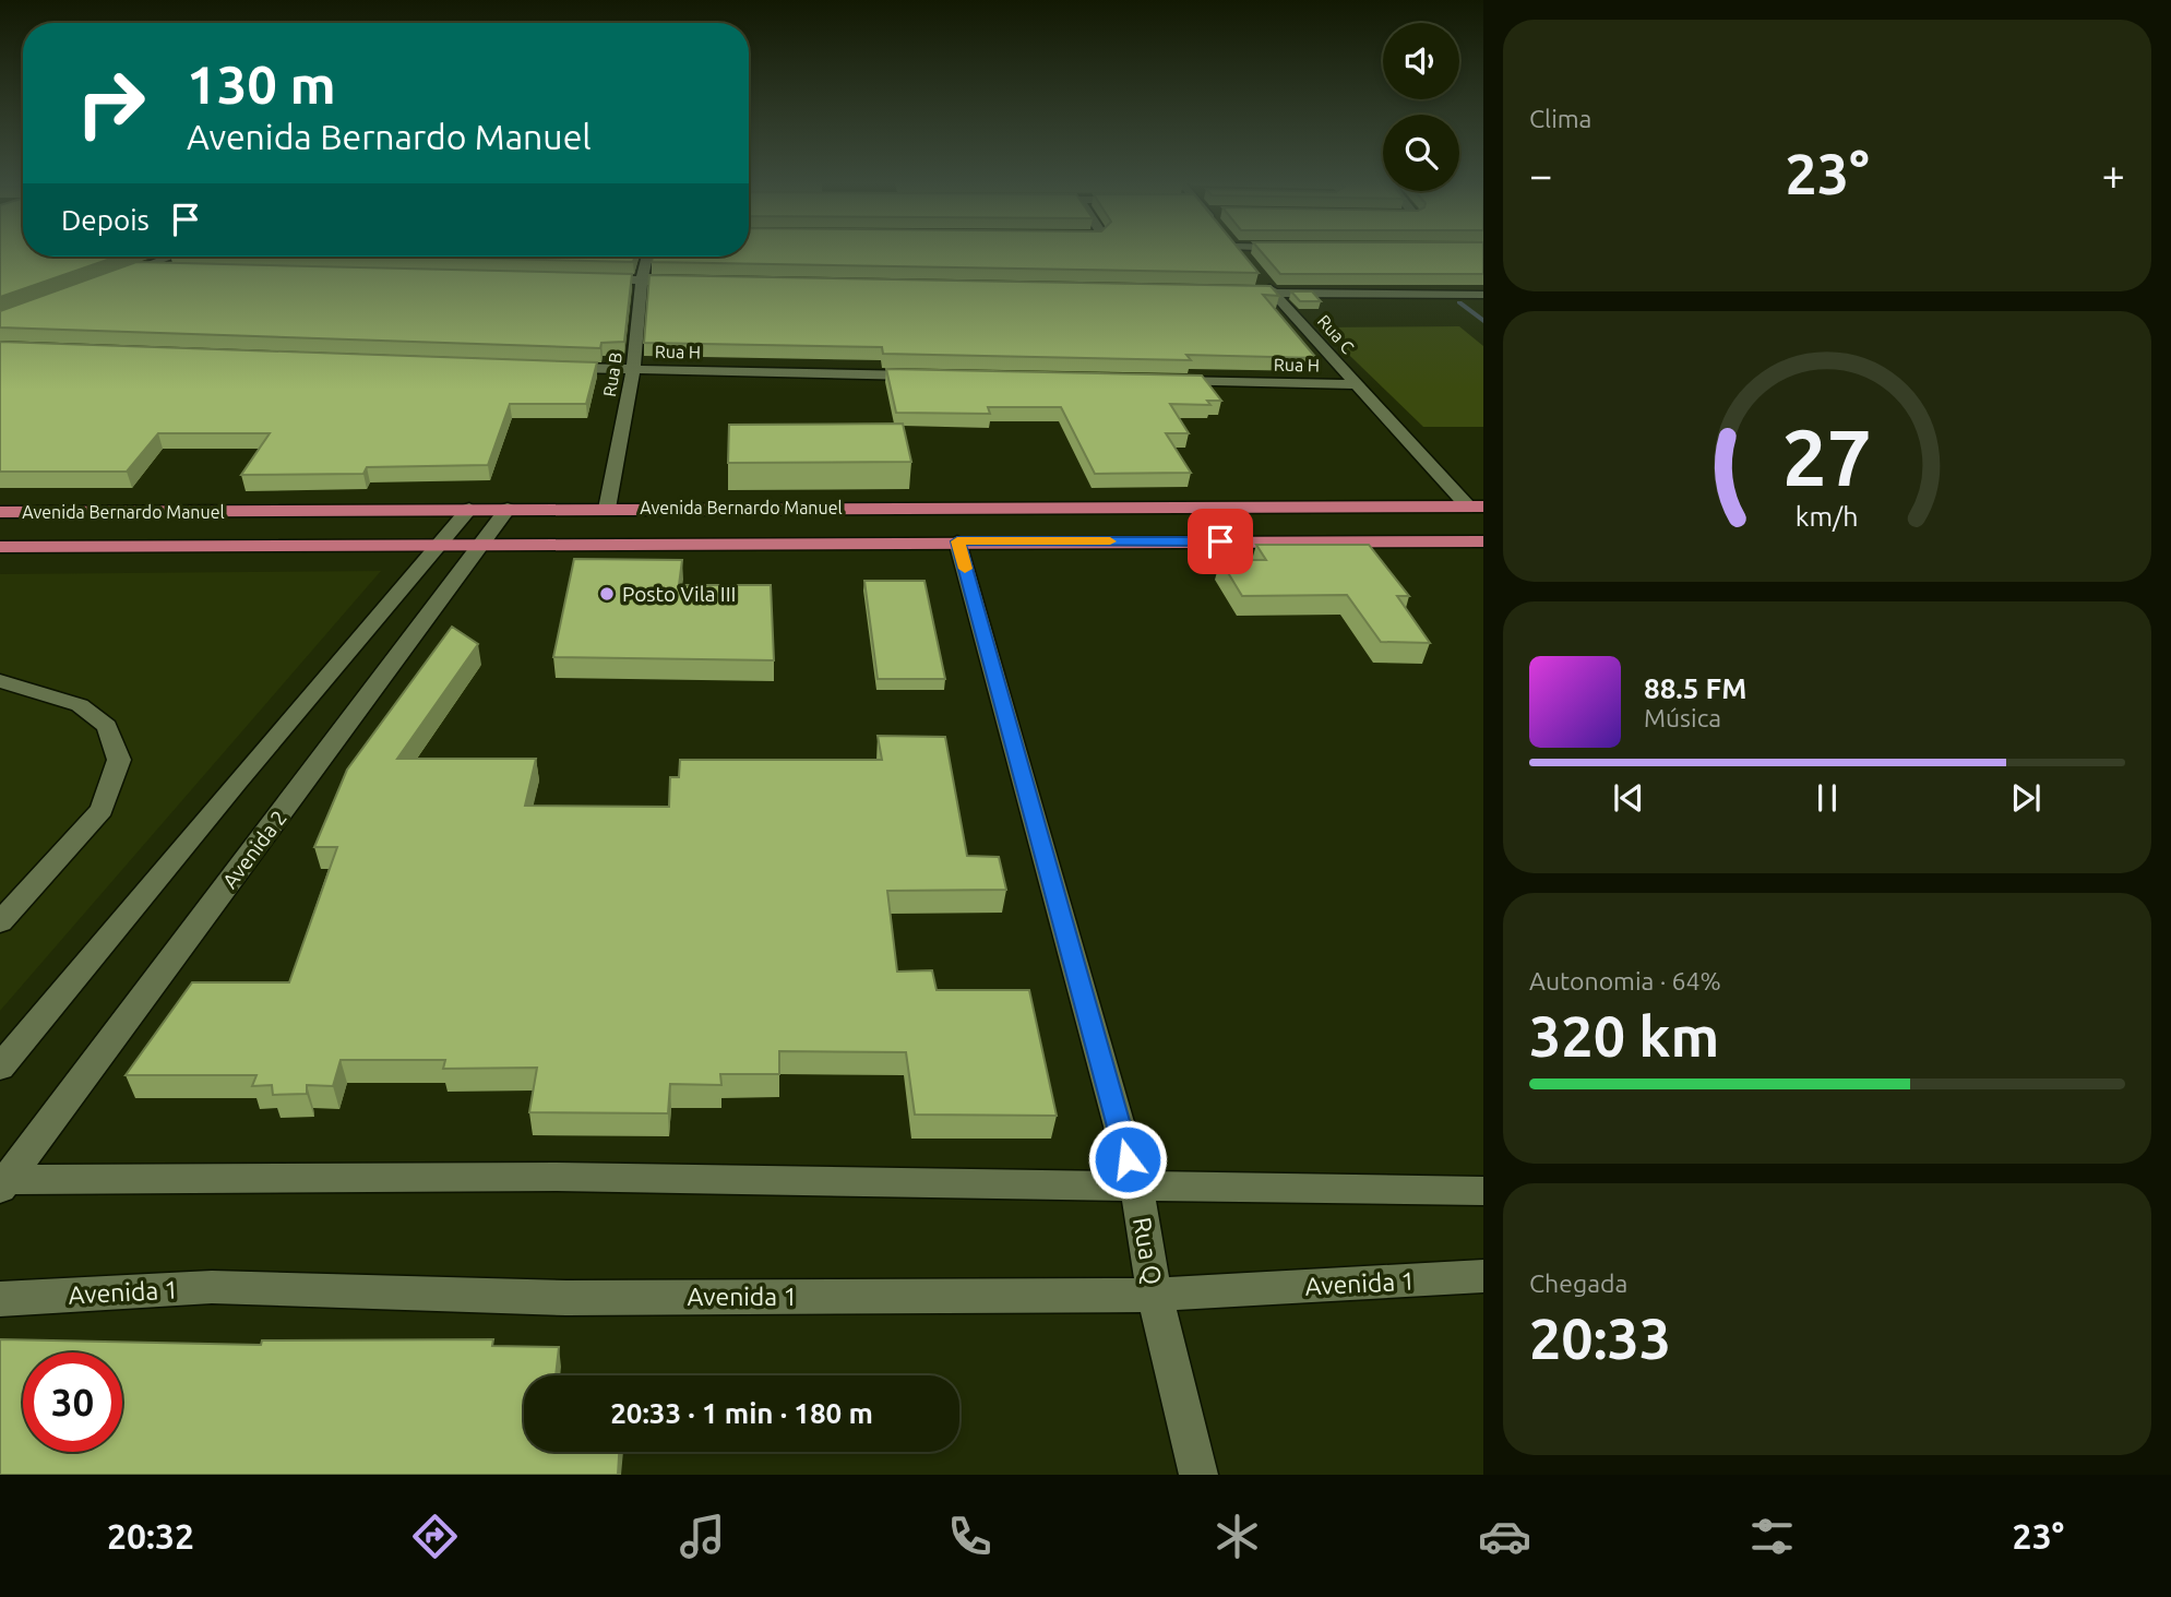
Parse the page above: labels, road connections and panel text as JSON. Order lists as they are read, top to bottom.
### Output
{
  "streets": {
    "main road": ["Avenida Bernardo Manuel"],
    "street": [
      "Rua C",
      "Rua H",
      "Rua B",
      "Avenida 2",
      "Rua Q",
      "Avenida 1"
    ]
  },
  "crossings": [
    ["Rua C", "Rua H"],
    ["Rua C", "Avenida Bernardo Manuel"],
    ["Rua H", "Rua B"],
    ["Rua B", "Avenida Bernardo Manuel"],
    ["Avenida Bernardo Manuel", "Avenida 2"],
    ["Avenida Bernardo Manuel", "Rua Q"],
    ["Rua Q", "Avenida 1"]
  ],
  "places": ["Posto Vila III"],
  "page": {
    "tile": [
      "Clima",
      ["Autonomia · 64%", "320 km"],
      ["Chegada", "20:33"]
    ],
    "turn": ["130 m", "Avenida Bernardo Manuel"],
    "heat": ["−", "23°", "+"],
    "then": "Depois",
    "song": ["88.5 FM", "Música"],
    "limit": "30",
    "trip": "20:33 · 1 min · 180 m",
    "tabs": ["20:32", "23°"],
    "gauge": ["27", "km/h"]
  }
}
